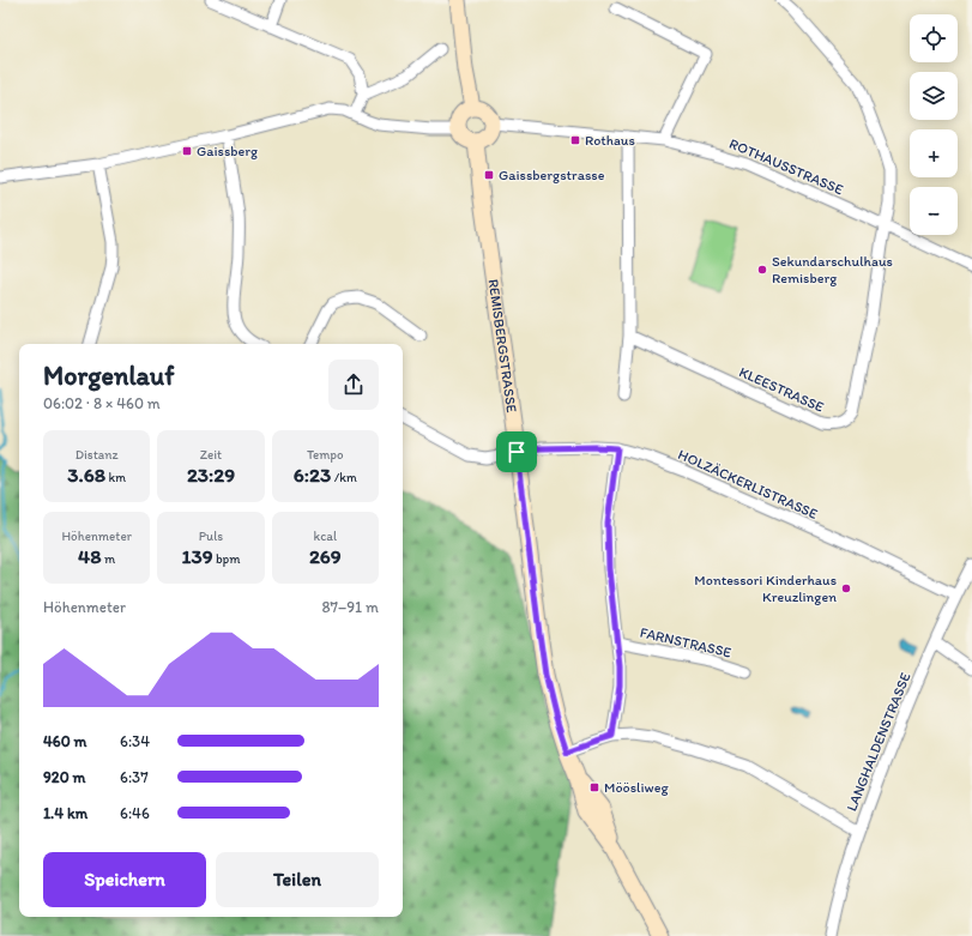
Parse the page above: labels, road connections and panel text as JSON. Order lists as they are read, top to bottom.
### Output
{
  "streets": {
    "street": [
      "ROTHAUSSTRASSE",
      "REMISBERGSTRASSE",
      "KLEESTRASSE",
      "HOLZÄCKERLISTRASSE",
      "FARNSTRASSE",
      "LANGHALDENSTRASSE"
    ]
  },
  "crossings": [
    ["ROTHAUSSTRASSE", "REMISBERGSTRASSE"],
    ["ROTHAUSSTRASSE", "KLEESTRASSE"],
    ["REMISBERGSTRASSE", "HOLZÄCKERLISTRASSE"],
    ["HOLZÄCKERLISTRASSE", "LANGHALDENSTRASSE"]
  ],
  "places": {
    "transit": [
      "Rothaus",
      "Gaissberg",
      "Gaissbergstrasse",
      "Möösliweg"
    ],
    "other": ["Sekundarschulhaus Remisberg", "Montessori Kinderhaus Kreuzlingen"]
  },
  "page": {
    "map_buttons": ["+", "−"],
    "heading": ["Morgenlauf", "06:02 · 8 × 460 m"],
    "stats": [
      ["Distanz", "3.68 km"],
      ["Zeit", "23:29"],
      ["Tempo", "6:23 /km"],
      ["Höhenmeter", "48 m"],
      ["Puls", "139 bpm"],
      ["kcal", "269"]
    ],
    "chart": ["Höhenmeter", "87–91 m"],
    "list": [
      {
        "name": "460 m",
        "note": "6:34"
      },
      {
        "name": "920 m",
        "note": "6:37"
      },
      {
        "name": "1.4 km",
        "note": "6:46"
      }
    ],
    "buttons": ["Speichern", "Teilen"]
  }
}
